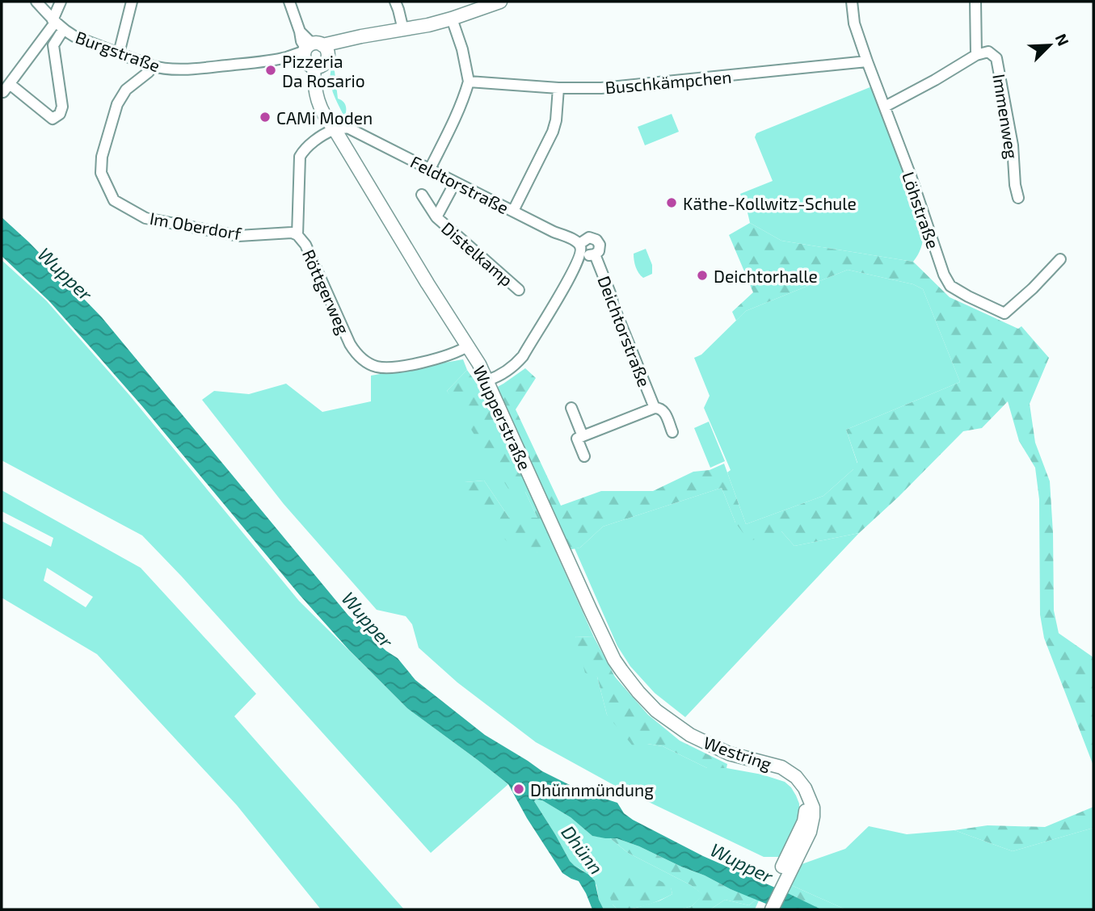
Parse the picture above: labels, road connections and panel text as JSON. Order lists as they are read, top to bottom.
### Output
{
  "streets": {
    "main road": ["Wupperstraße", "Westring"],
    "street": [
      "Burgstraße",
      "Buschkämpchen",
      "Immenweg",
      "Feldtorstraße",
      "Löhstraße",
      "Im Oberdorf",
      "Distelkamp",
      "Röttgerweg",
      "Deichtorstraße"
    ]
  },
  "crossings": [
    ["Burgstraße", "Im Oberdorf"],
    ["Burgstraße", "Wupperstraße"],
    ["Buschkämpchen", "Löhstraße"],
    ["Immenweg", "Löhstraße"],
    ["Feldtorstraße", "Distelkamp"],
    ["Feldtorstraße", "Röttgerweg"],
    ["Feldtorstraße", "Deichtorstraße"],
    ["Feldtorstraße", "Wupperstraße"],
    ["Im Oberdorf", "Röttgerweg"],
    ["Röttgerweg", "Wupperstraße"],
    ["Deichtorstraße", "Wupperstraße"],
    ["Wupperstraße", "Westring"]
  ],
  "water": ["Wupper", "Dhünn"],
  "places": [
    "Pizzeria Da Rosario",
    "CAMi Moden",
    "Käthe-Kollwitz-Schule",
    "Deichtorhalle",
    "Dhünnmündung"
  ],
  "north": "top right"
}
